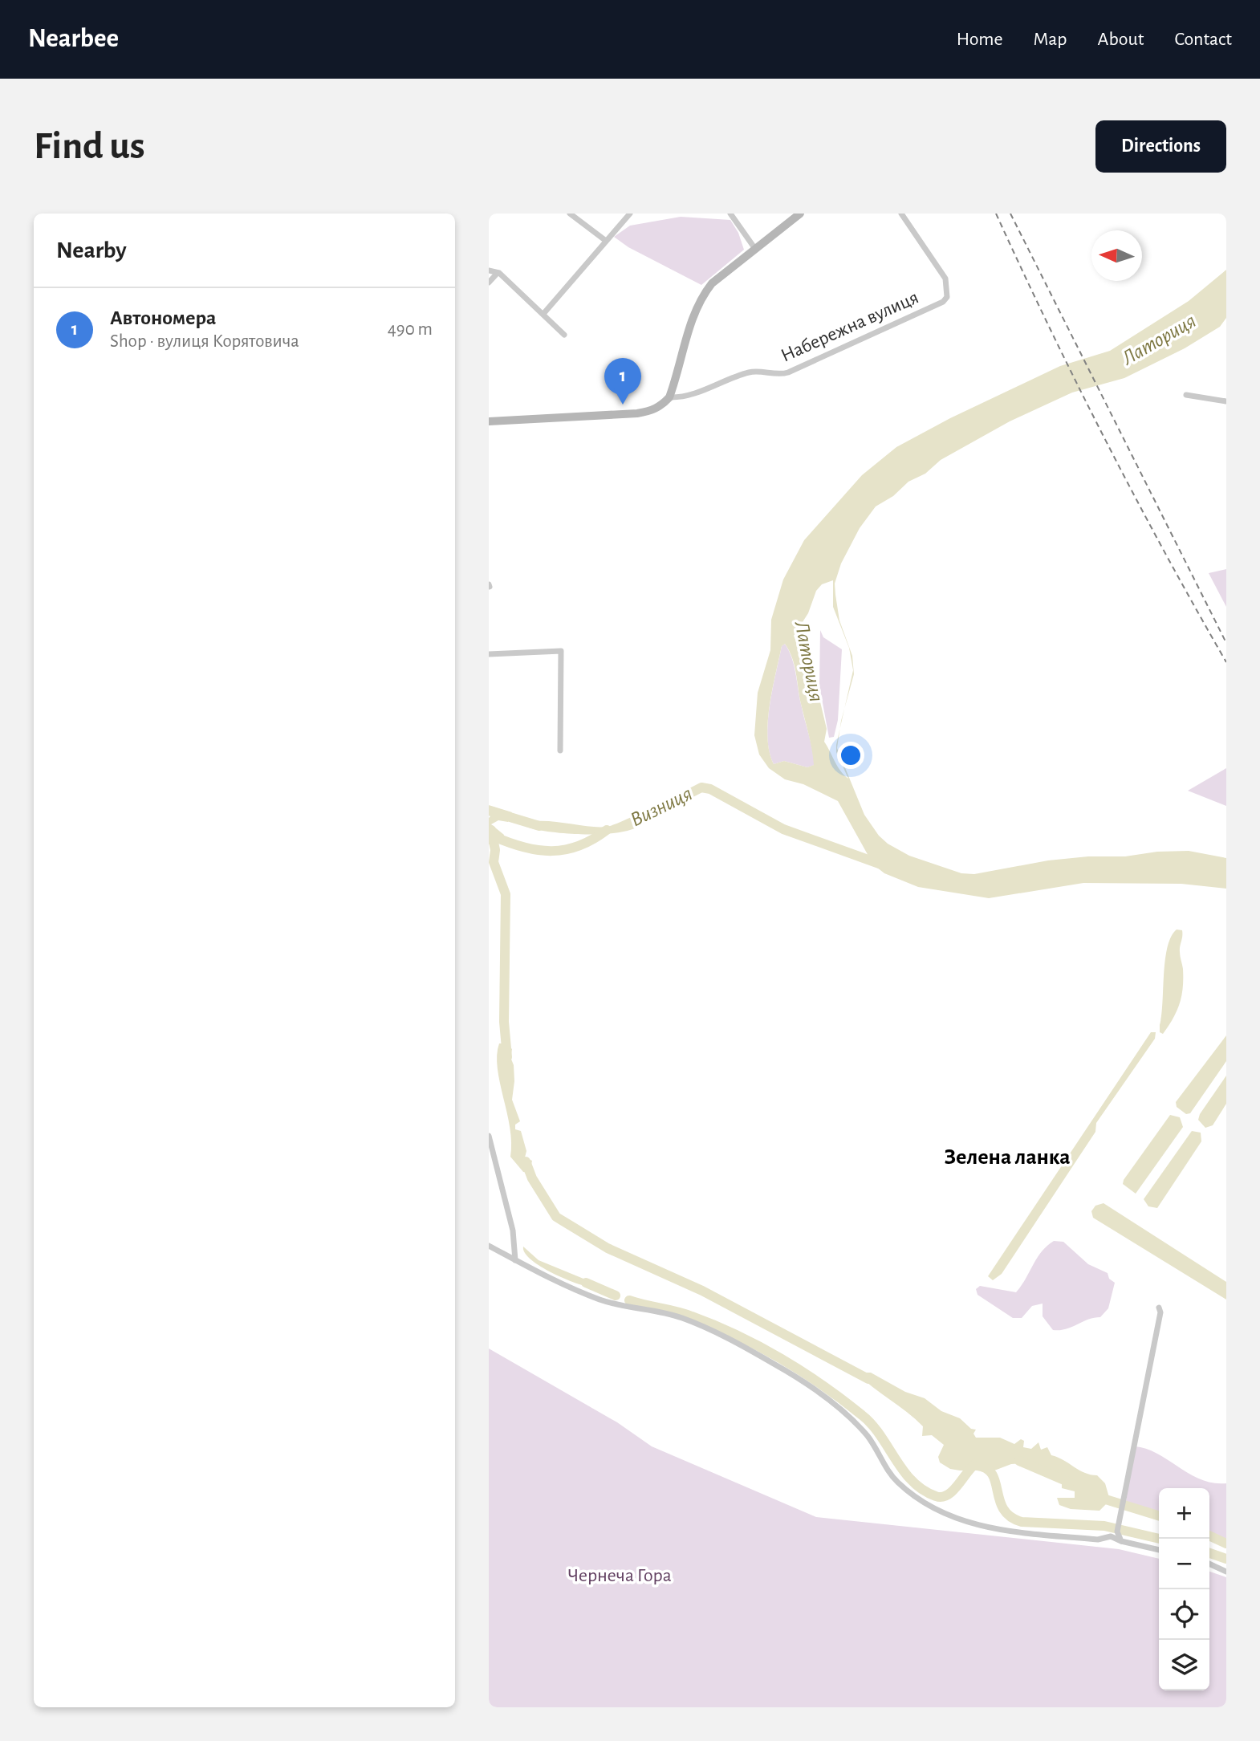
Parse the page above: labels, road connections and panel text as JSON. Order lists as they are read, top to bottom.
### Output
{
  "streets": {
    "street": ["Набережна вулиця"]
  },
  "districts": ["Зелена ланка"],
  "water": ["Латориця", "Визниця"],
  "parks": ["Чернеча Гора"],
  "north": "left",
  "page": {
    "header": "Nearbee",
    "nav": [
      "Home",
      "Map",
      "About",
      "Contact"
    ],
    "buttons": "Directions",
    "title": "Find us",
    "heading": "Nearby",
    "list": [
      {
        "mark": "1",
        "name": "Автономера",
        "note": "Shop · вулиця Корятовича",
        "value": "490 m"
      }
    ],
    "pins": "1",
    "map_buttons": ["+", "−"]
  }
}
